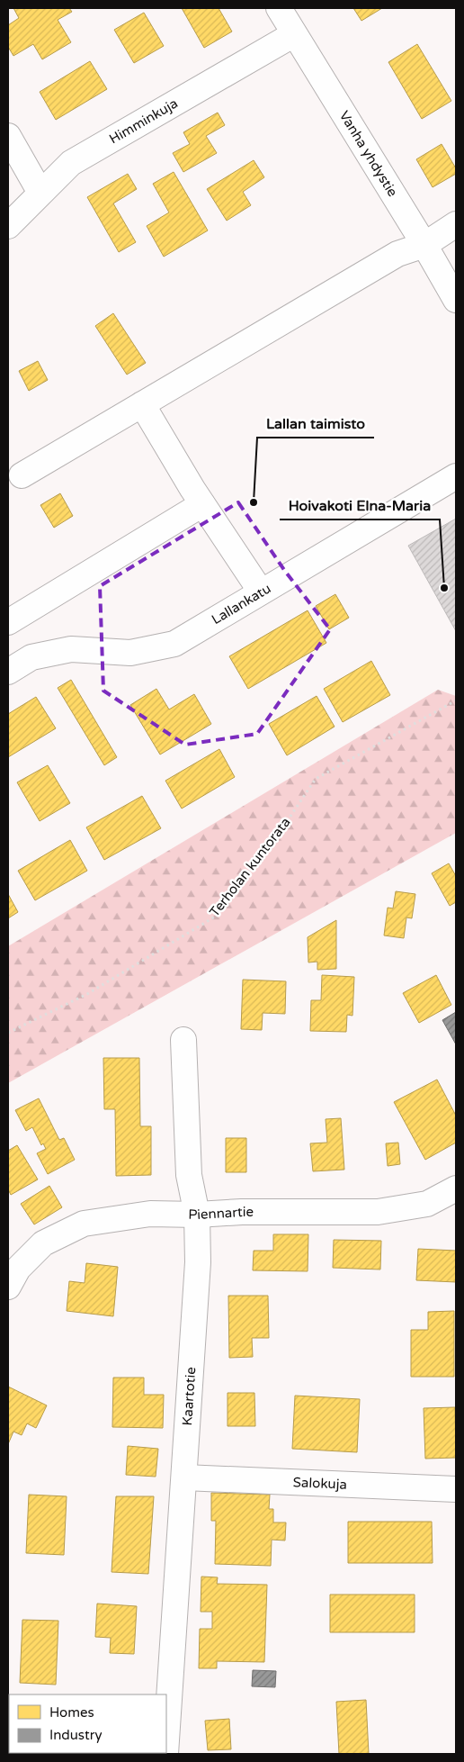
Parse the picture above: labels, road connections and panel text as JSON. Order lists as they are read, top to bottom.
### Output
{
  "streets": {
    "street": [
      "Himminkuja",
      "Vanha yhdystie",
      "Lallankatu",
      "Piennartie",
      "Kaartotie",
      "Salokuja"
    ],
    "path": ["Terholan kuntorata"]
  },
  "crossings": [
    ["Himminkuja", "Vanha yhdystie"],
    ["Piennartie", "Kaartotie"],
    ["Kaartotie", "Salokuja"]
  ],
  "places": ["Lallan taimisto", "Hoivakoti Elna-Maria"],
  "legend": ["Homes", "Industry"]
}
